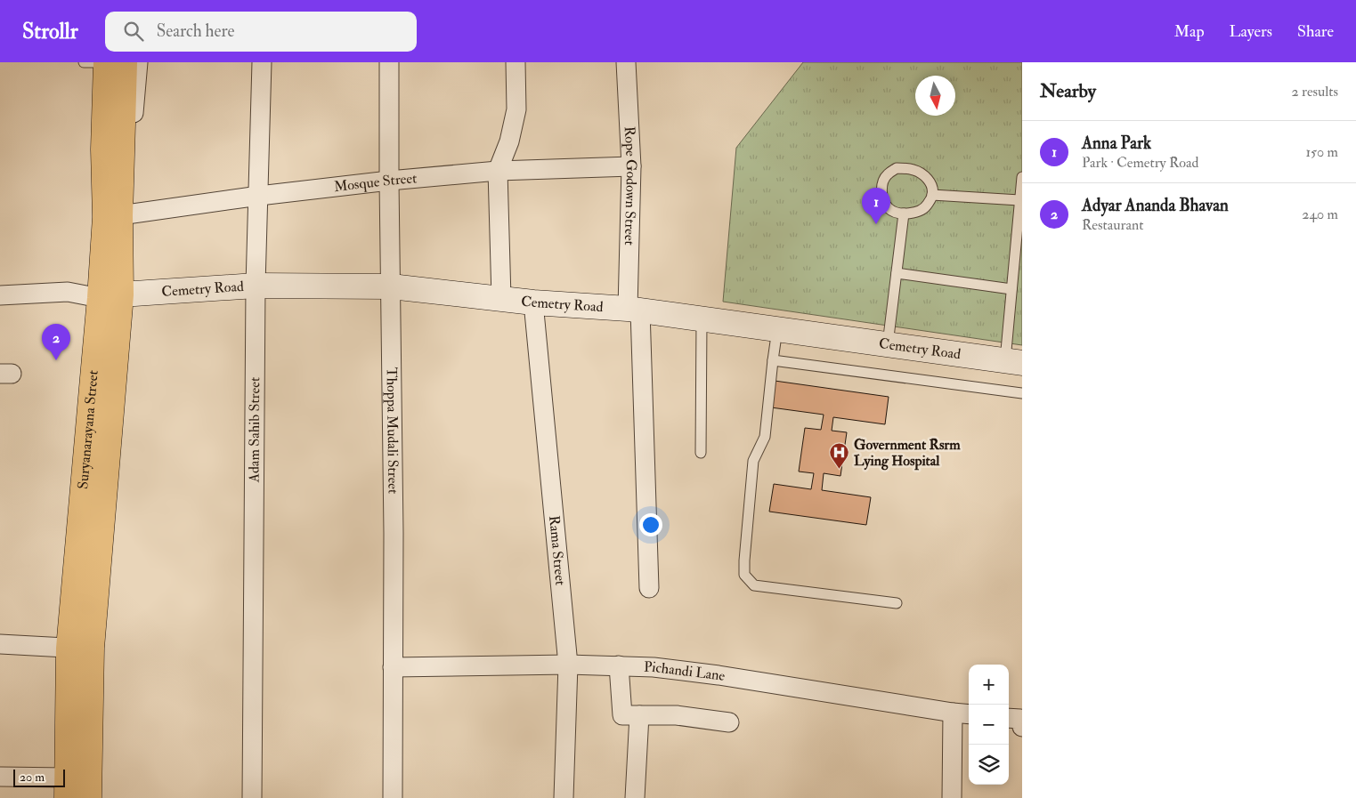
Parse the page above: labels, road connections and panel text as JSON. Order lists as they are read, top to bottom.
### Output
{
  "streets": {
    "main road": ["Cemetry Road", "Suryanarayana Street"],
    "street": [
      "Mosque Street",
      "Rope Godown Street",
      "Adam Sahib Street",
      "Thoppa Mudali Street",
      "Rama Street",
      "Pichandi Lane"
    ]
  },
  "crossings": [
    ["Mosque Street", "Rope Godown Street"],
    ["Mosque Street", "Adam Sahib Street"],
    ["Mosque Street", "Thoppa Mudali Street"],
    ["Mosque Street", "Suryanarayana Street"],
    ["Rope Godown Street", "Cemetry Road"],
    ["Cemetry Road", "Adam Sahib Street"],
    ["Cemetry Road", "Thoppa Mudali Street"],
    ["Cemetry Road", "Suryanarayana Street"],
    ["Cemetry Road", "Rama Street"],
    ["Thoppa Mudali Street", "Pichandi Lane"],
    ["Rama Street", "Pichandi Lane"]
  ],
  "places": {
    "hospital": ["Government Rsrm Lying Hospital"]
  },
  "scale_bar": "20 m",
  "north": "bottom",
  "page": {
    "header": "Strollr",
    "search": "Search here",
    "nav": ["Map", "Layers", "Share"],
    "heading": ["Nearby", "2 results"],
    "list": [
      {
        "mark": "1",
        "name": "Anna Park",
        "note": "Park · Cemetry Road",
        "value": "150 m"
      },
      {
        "mark": "2",
        "name": "Adyar Ananda Bhavan",
        "note": "Restaurant",
        "value": "240 m"
      }
    ],
    "pins": ["1", "2"],
    "map_buttons": ["+", "−"],
    "scale": "20 m"
  }
}
